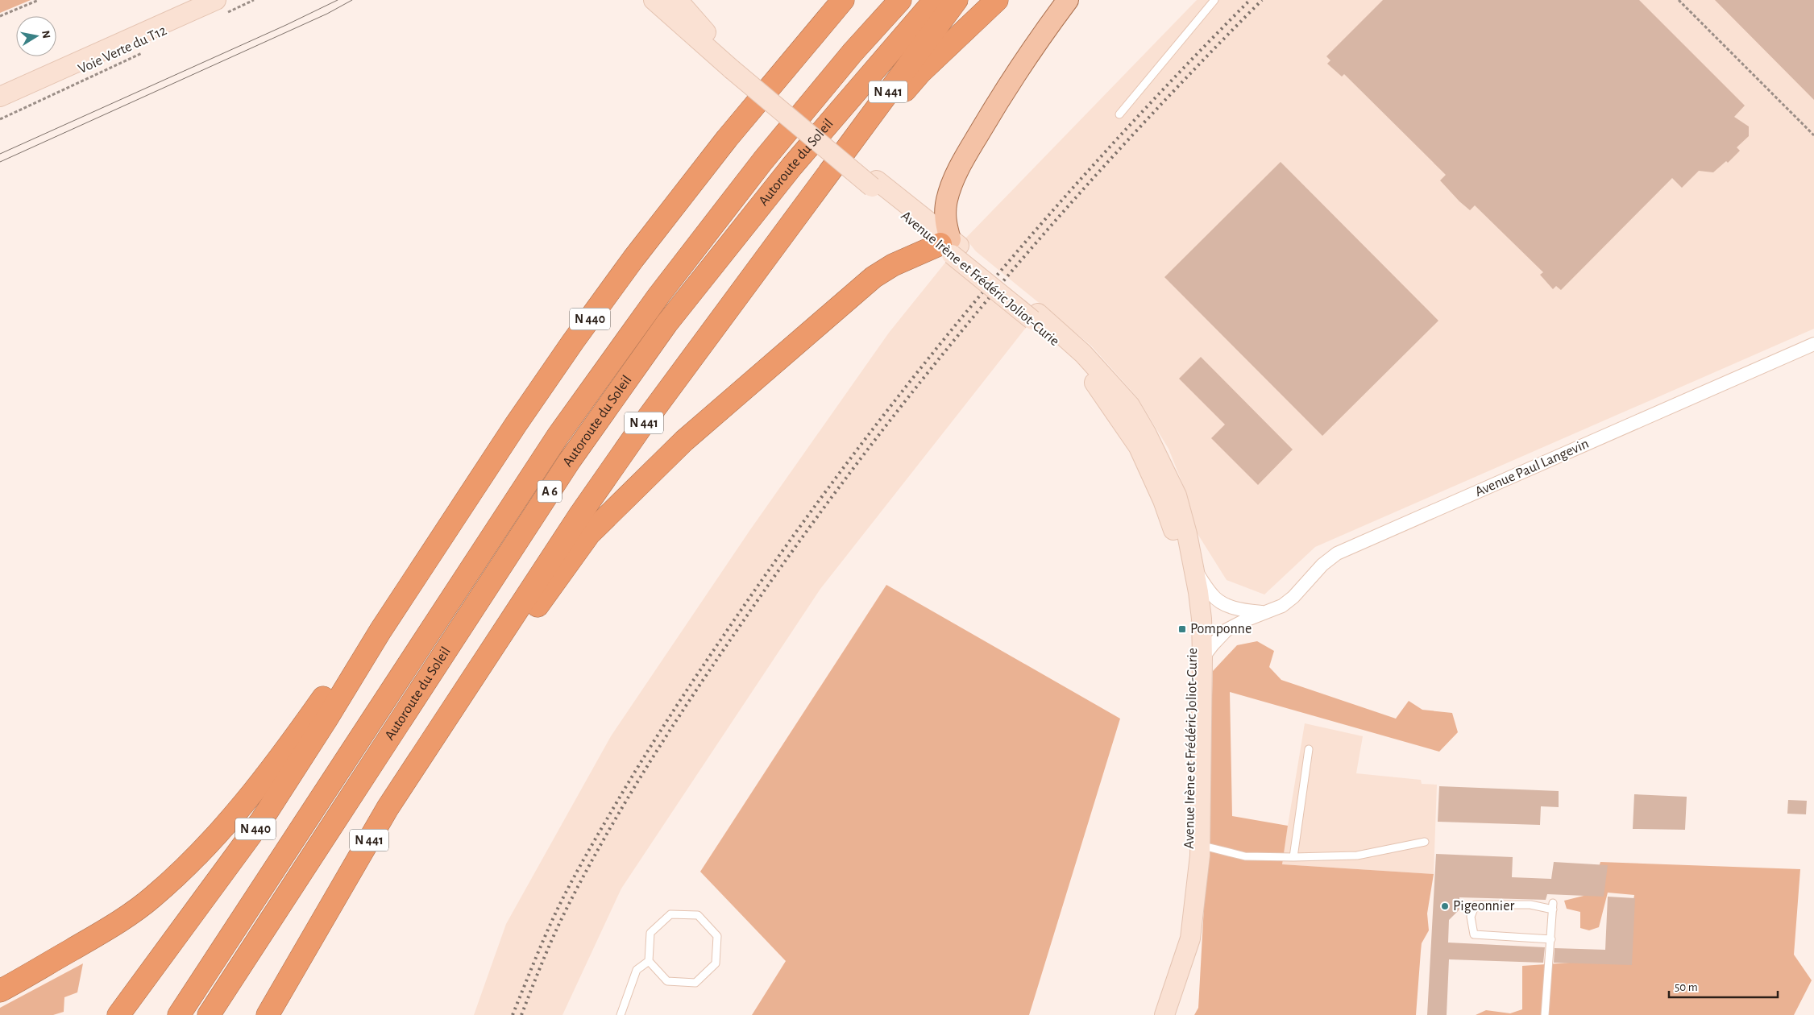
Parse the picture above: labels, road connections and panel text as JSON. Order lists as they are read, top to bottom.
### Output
{
  "streets": {
    "highway": [
      "N 441",
      "Autoroute du Soleil",
      "N 440",
      "A 6"
    ],
    "main road": ["Avenue Irène et Frédéric Joliot-Curie"],
    "street": ["Avenue Paul Langevin"],
    "path": ["Voie Verte du T12"]
  },
  "crossings": [
    ["Avenue Irène et Frédéric Joliot-Curie", "Avenue Paul Langevin"]
  ],
  "places": {
    "transit": ["Pomponne"],
    "other": ["Pigeonnier"]
  },
  "scale_bar": "50 m",
  "north": "right"
}
